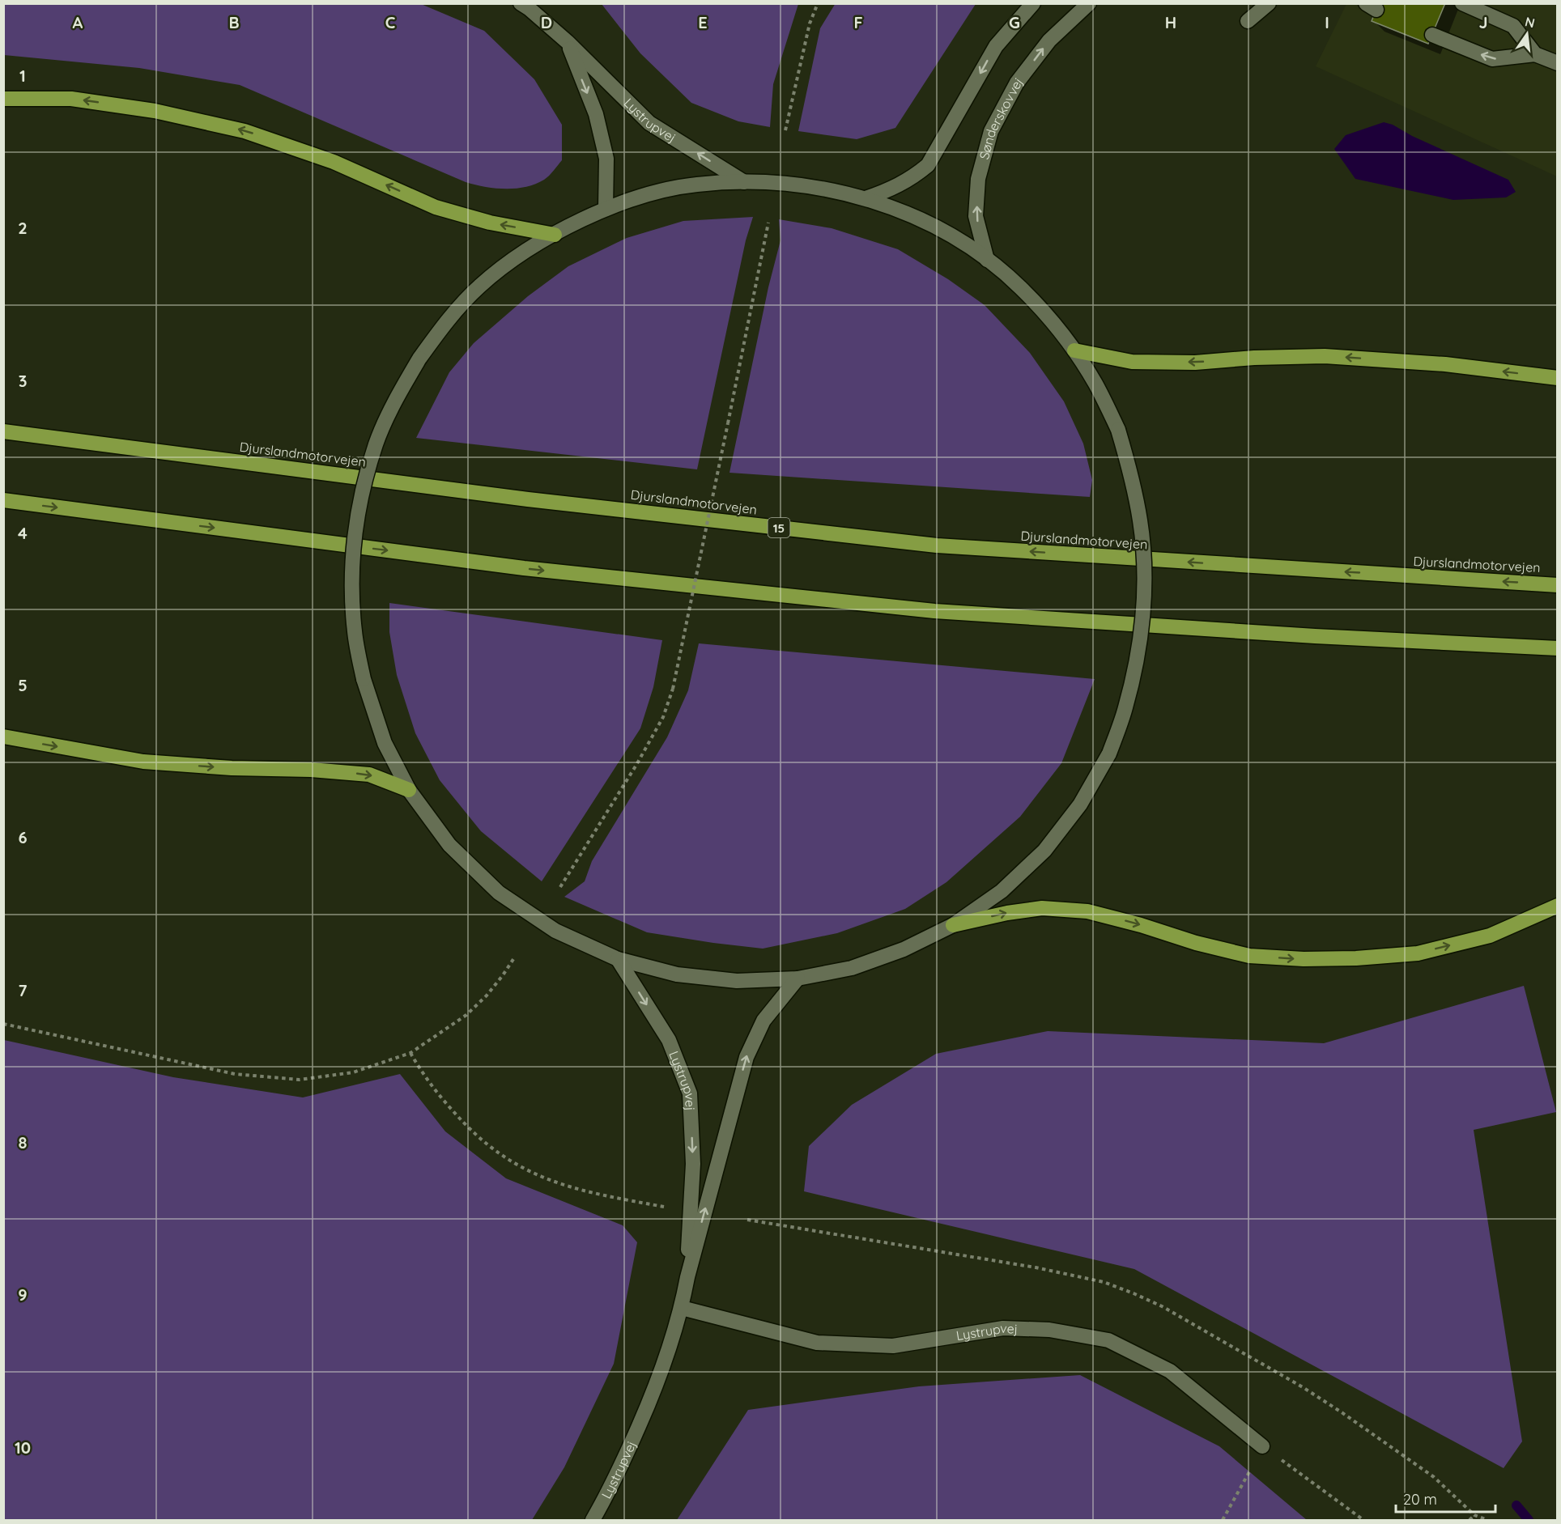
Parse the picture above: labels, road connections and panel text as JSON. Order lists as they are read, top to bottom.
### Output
{
  "streets": {
    "highway": ["Djurslandmotorvejen", "15"],
    "street": ["Lystrupvej", "Sønderskovvej"]
  },
  "scale_bar": "20 m",
  "north": "top",
  "grid": {
    "columns": [
      "A",
      "B",
      "C",
      "D",
      "E",
      "F",
      "G",
      "H",
      "I",
      "J"
    ],
    "rows": [
      "1",
      "2",
      "3",
      "4",
      "5",
      "6",
      "7",
      "8",
      "9",
      "10"
    ]
  }
}
